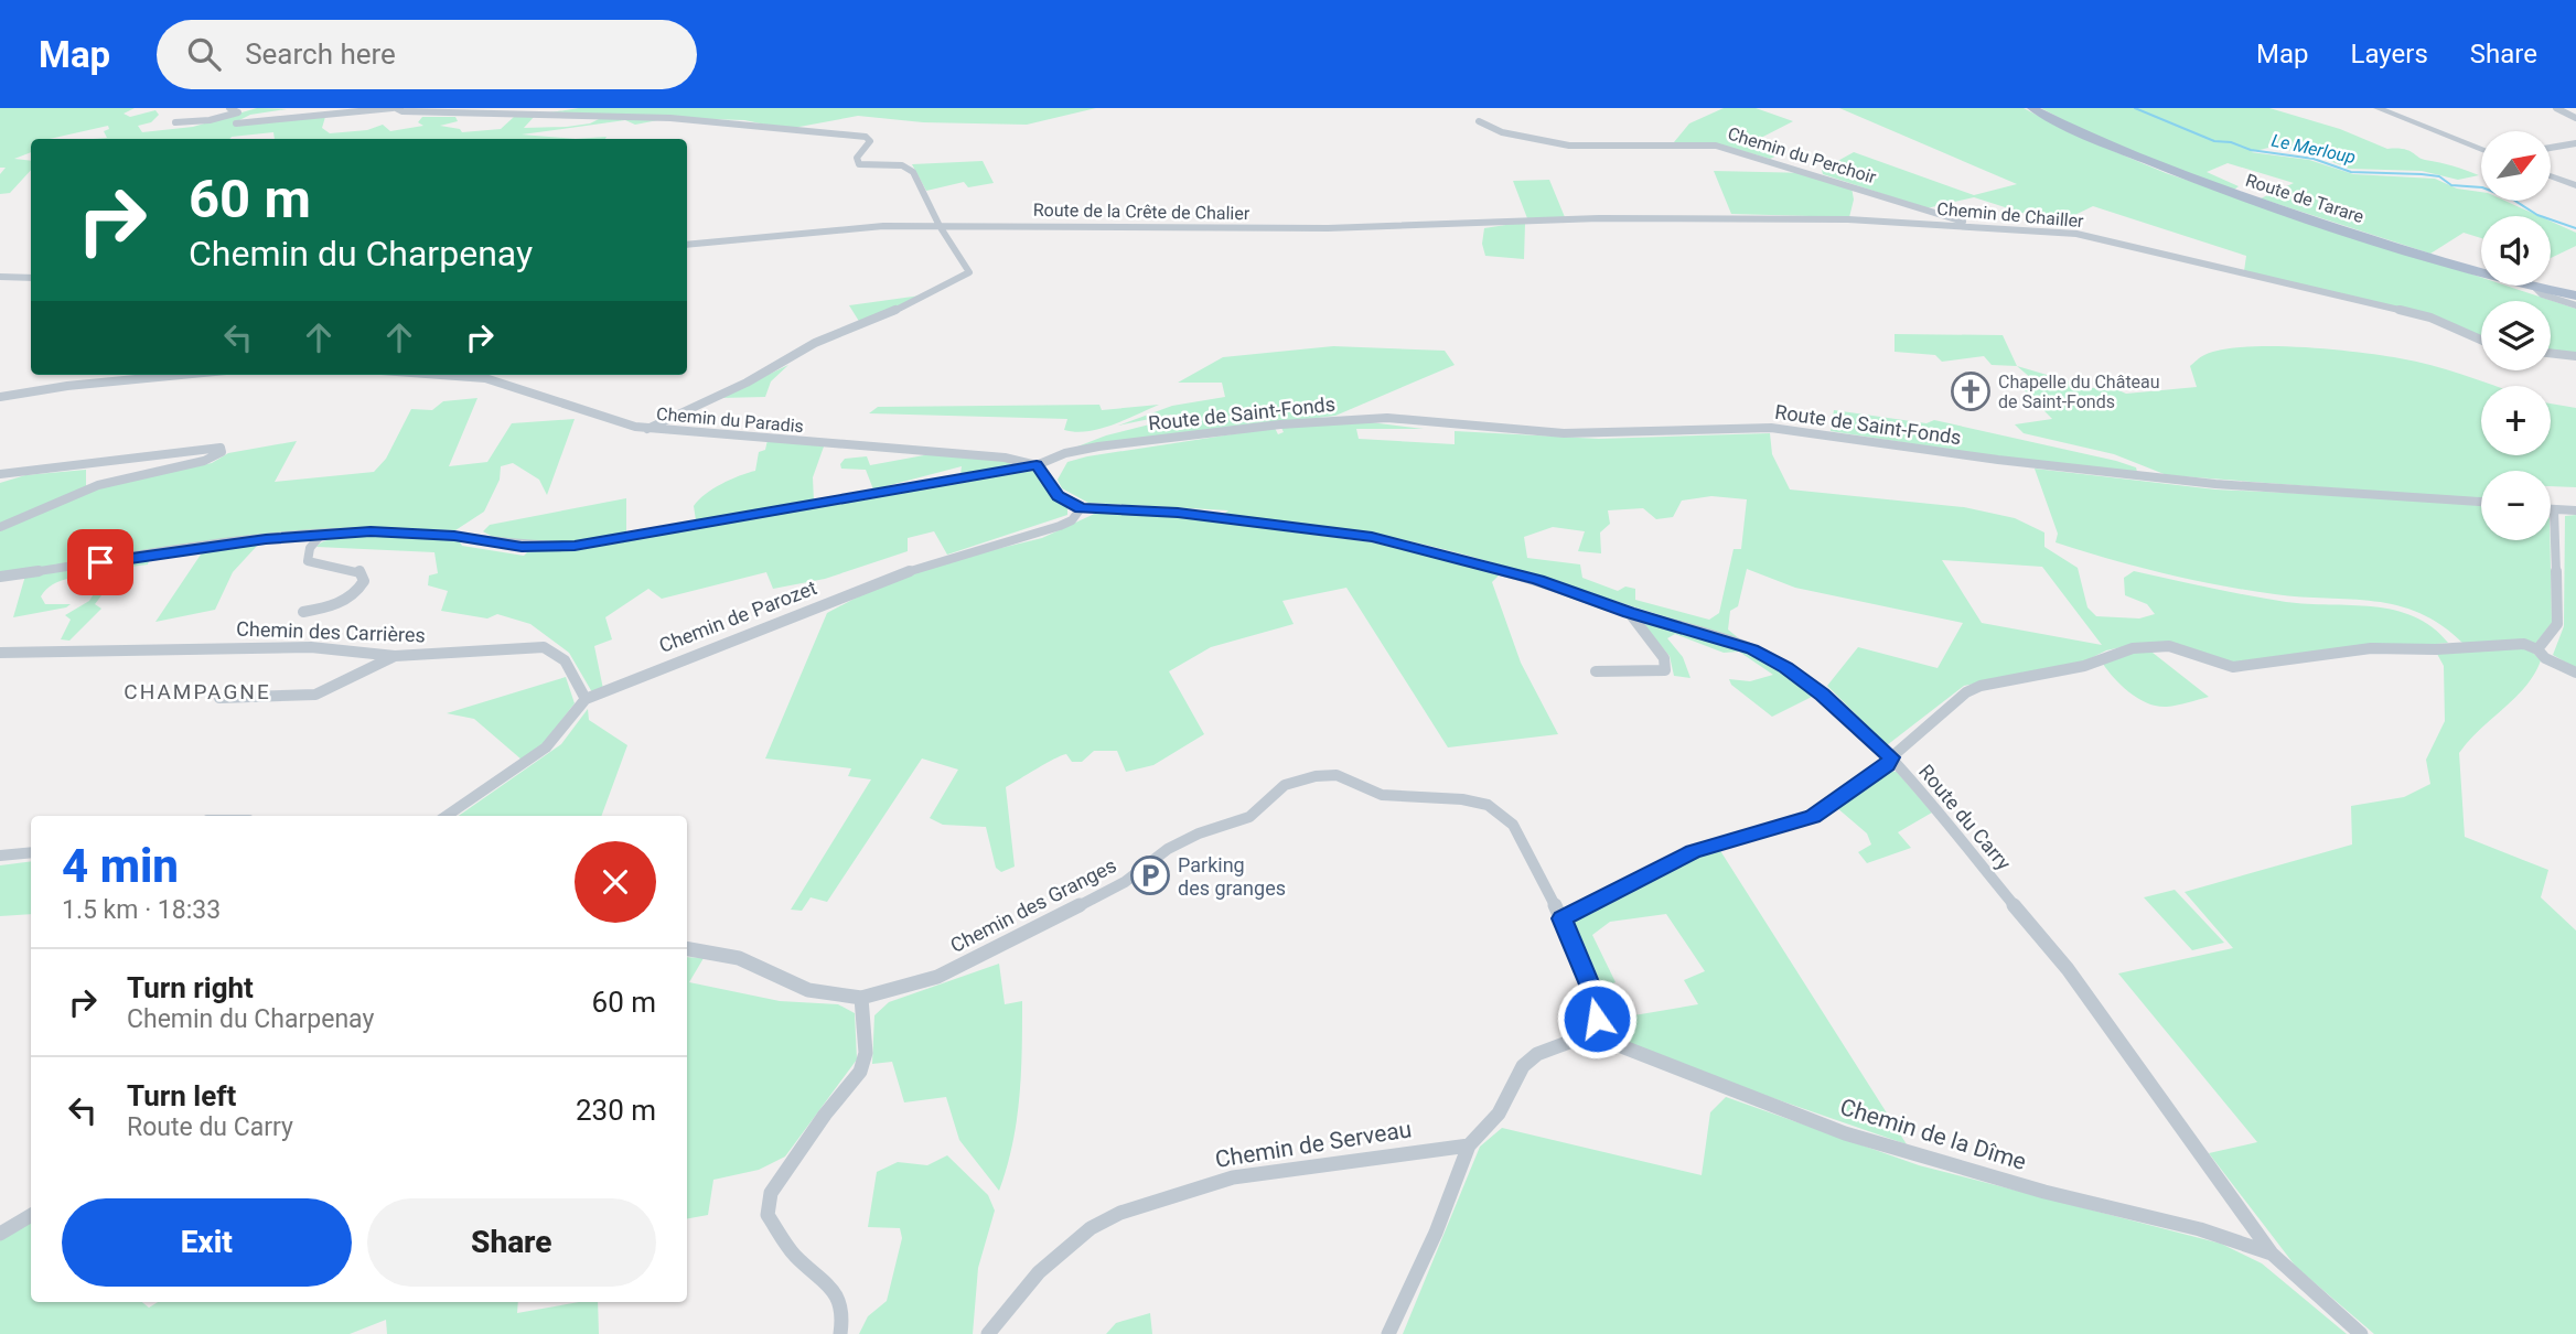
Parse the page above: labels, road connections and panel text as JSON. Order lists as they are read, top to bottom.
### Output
{
  "streets": {
    "main road": ["Route de Tarare"],
    "street": [
      "Chemin du Perchoir",
      "Route de la Crête de Chalier",
      "Chemin de Chailler",
      "Route de Saint-Fonds",
      "Chemin du Paradis",
      "Chemin de Parozet",
      "Chemin des Carrières",
      "Route du Carry",
      "Chemin des Granges",
      "Chemin de la Dîme",
      "Chemin de Serveau"
    ]
  },
  "crossings": [
    ["Chemin du Perchoir", "Chemin de Chailler"],
    ["Route de la Crête de Chalier", "Chemin de Chailler"],
    ["Route de Saint-Fonds", "Chemin du Paradis"],
    ["Chemin de Parozet", "Chemin des Carrières"],
    ["Chemin de Parozet", "Route du Carry"],
    ["Route du Carry", "Chemin de la Dîme"],
    ["Chemin des Granges", "Chemin de la Dîme"]
  ],
  "districts": ["CHAMPAGNE"],
  "water": ["Le Merloup"],
  "places": {
    "church": ["Chapelle du Château de Saint-Fonds"],
    "parking": ["Parking des granges"]
  },
  "north": "top right",
  "page": {
    "header": "Map",
    "search": "Search here",
    "nav": ["Map", "Layers", "Share"],
    "map_buttons": ["+", "−"],
    "turn": ["60 m", "Chemin du Charpenay"],
    "heading": ["4 min", "1.5 km · 18:33"],
    "list": [
      {
        "name": "Turn right",
        "note": "Chemin du Charpenay",
        "value": "60 m"
      },
      {
        "name": "Turn left",
        "note": "Route du Carry",
        "value": "230 m"
      }
    ],
    "buttons": ["Exit", "Share"]
  }
}
